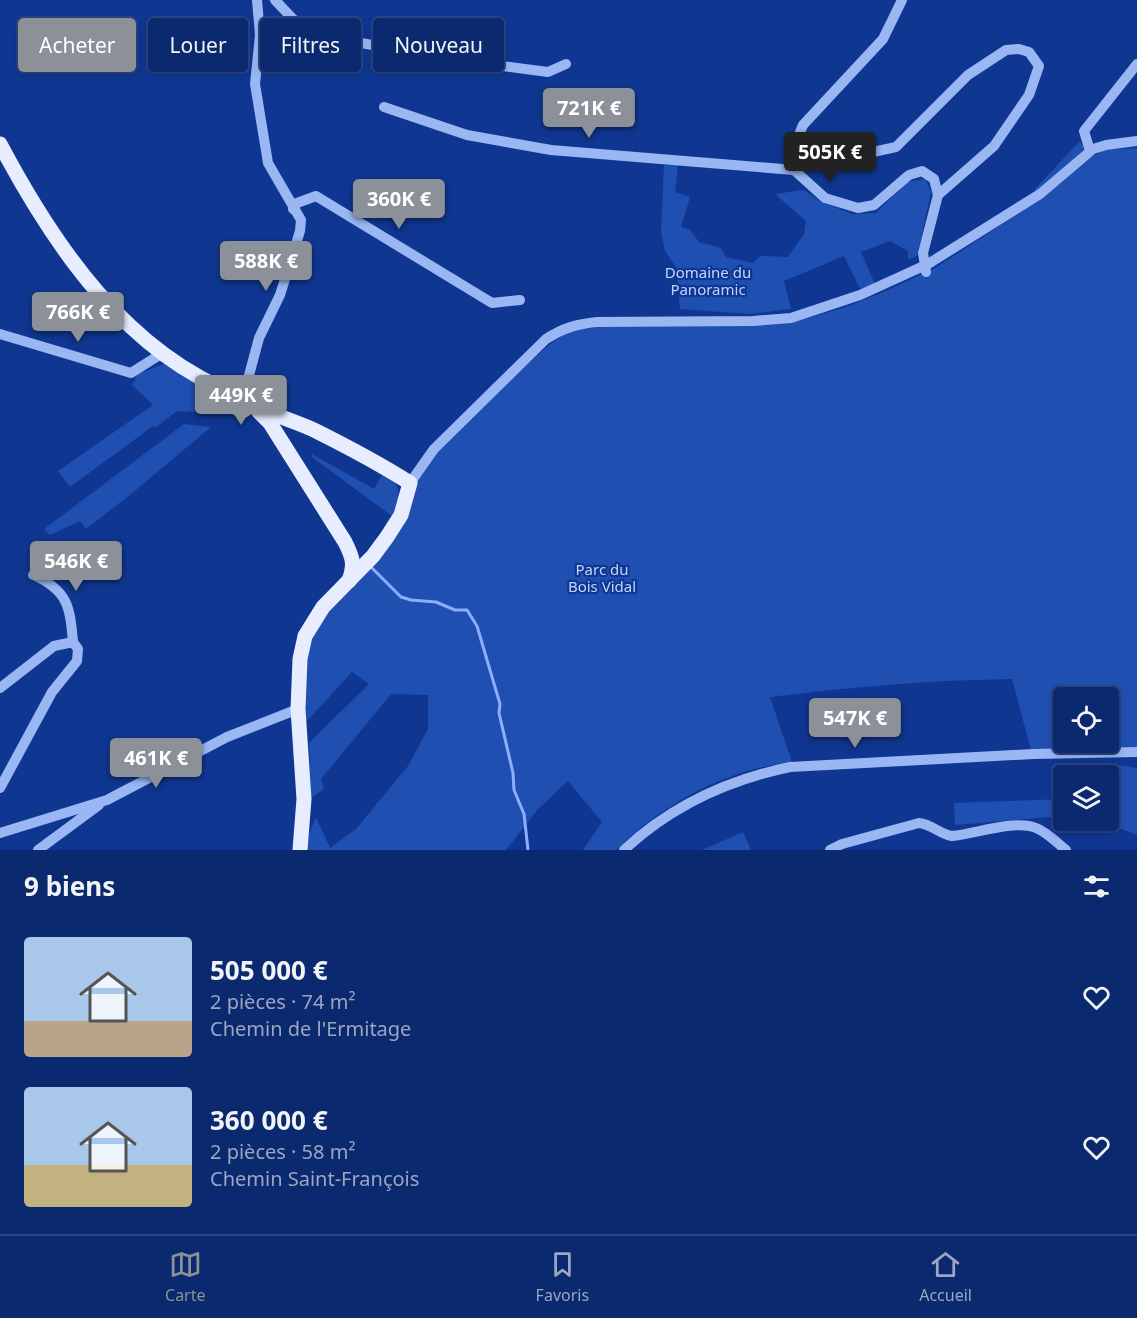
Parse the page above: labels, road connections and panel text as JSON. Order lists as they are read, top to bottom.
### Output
{
  "parks": ["Domaine du Panoramic", "Parc du Bois Vidal"],
  "page": {
    "chip": [
      "Acheter",
      "Louer",
      "Filtres",
      "Nouveau"
    ],
    "price": [
      "721K €",
      "505K €",
      "360K €",
      "588K €",
      "766K €",
      "449K €",
      "546K €",
      "547K €",
      "461K €"
    ],
    "heading": "9 biens",
    "list": [
      {
        "name": "505 000 €",
        "note": "2 pièces · 74 m² · Chemin de l'Ermitage"
      },
      {
        "name": "360 000 €",
        "note": "2 pièces · 58 m² · Chemin Saint-François"
      }
    ],
    "tabs": ["Carte", "Favoris", "Accueil"]
  }
}
